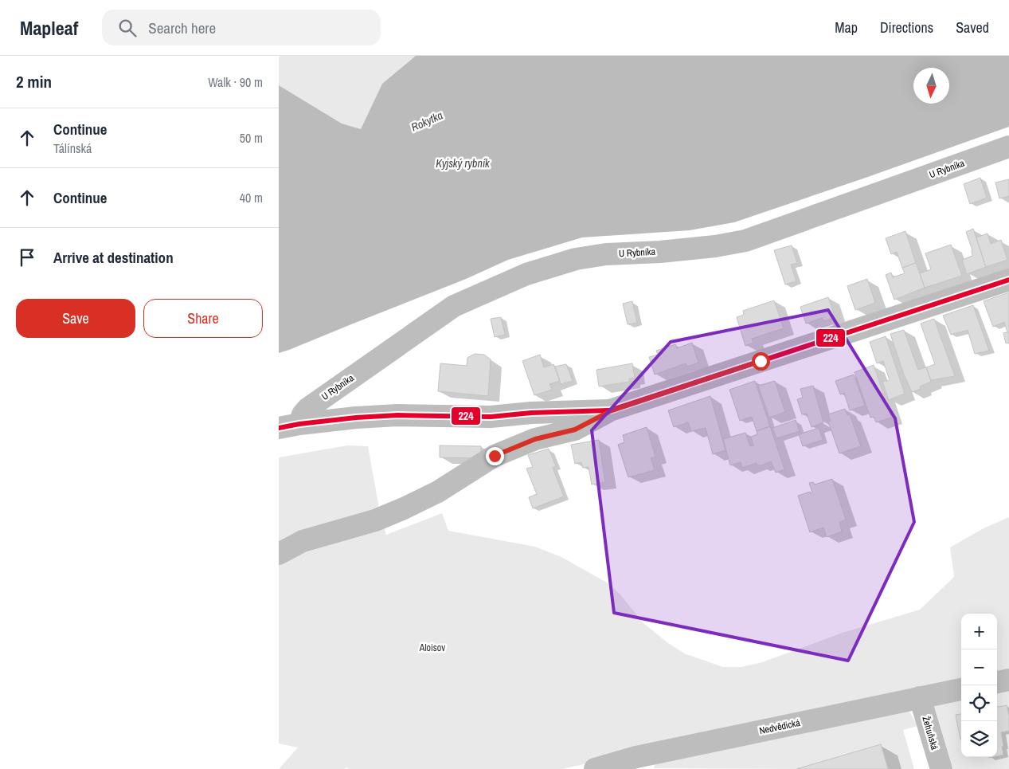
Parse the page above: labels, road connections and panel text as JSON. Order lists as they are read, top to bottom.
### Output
{
  "streets": {
    "street": ["U Rybníka", "Nedvědická", "Žehuňská"]
  },
  "crossings": [
    ["Nedvědická", "Žehuňská"]
  ],
  "water": ["Rokytka", "Kyjský rybník"],
  "parks": ["Aloisov"],
  "lines": ["transit line 224"],
  "north": "bottom",
  "page": {
    "header": "Mapleaf",
    "search": "Search here",
    "nav": ["Map", "Directions", "Saved"],
    "heading": ["2 min", "Walk · 90 m"],
    "list": [
      ["Continue", "Tálínská", "50 m"],
      ["Continue", "40 m"],
      "Arrive at destination"
    ],
    "buttons": ["Save", "Share"],
    "map_buttons": ["+", "−"]
  }
}
